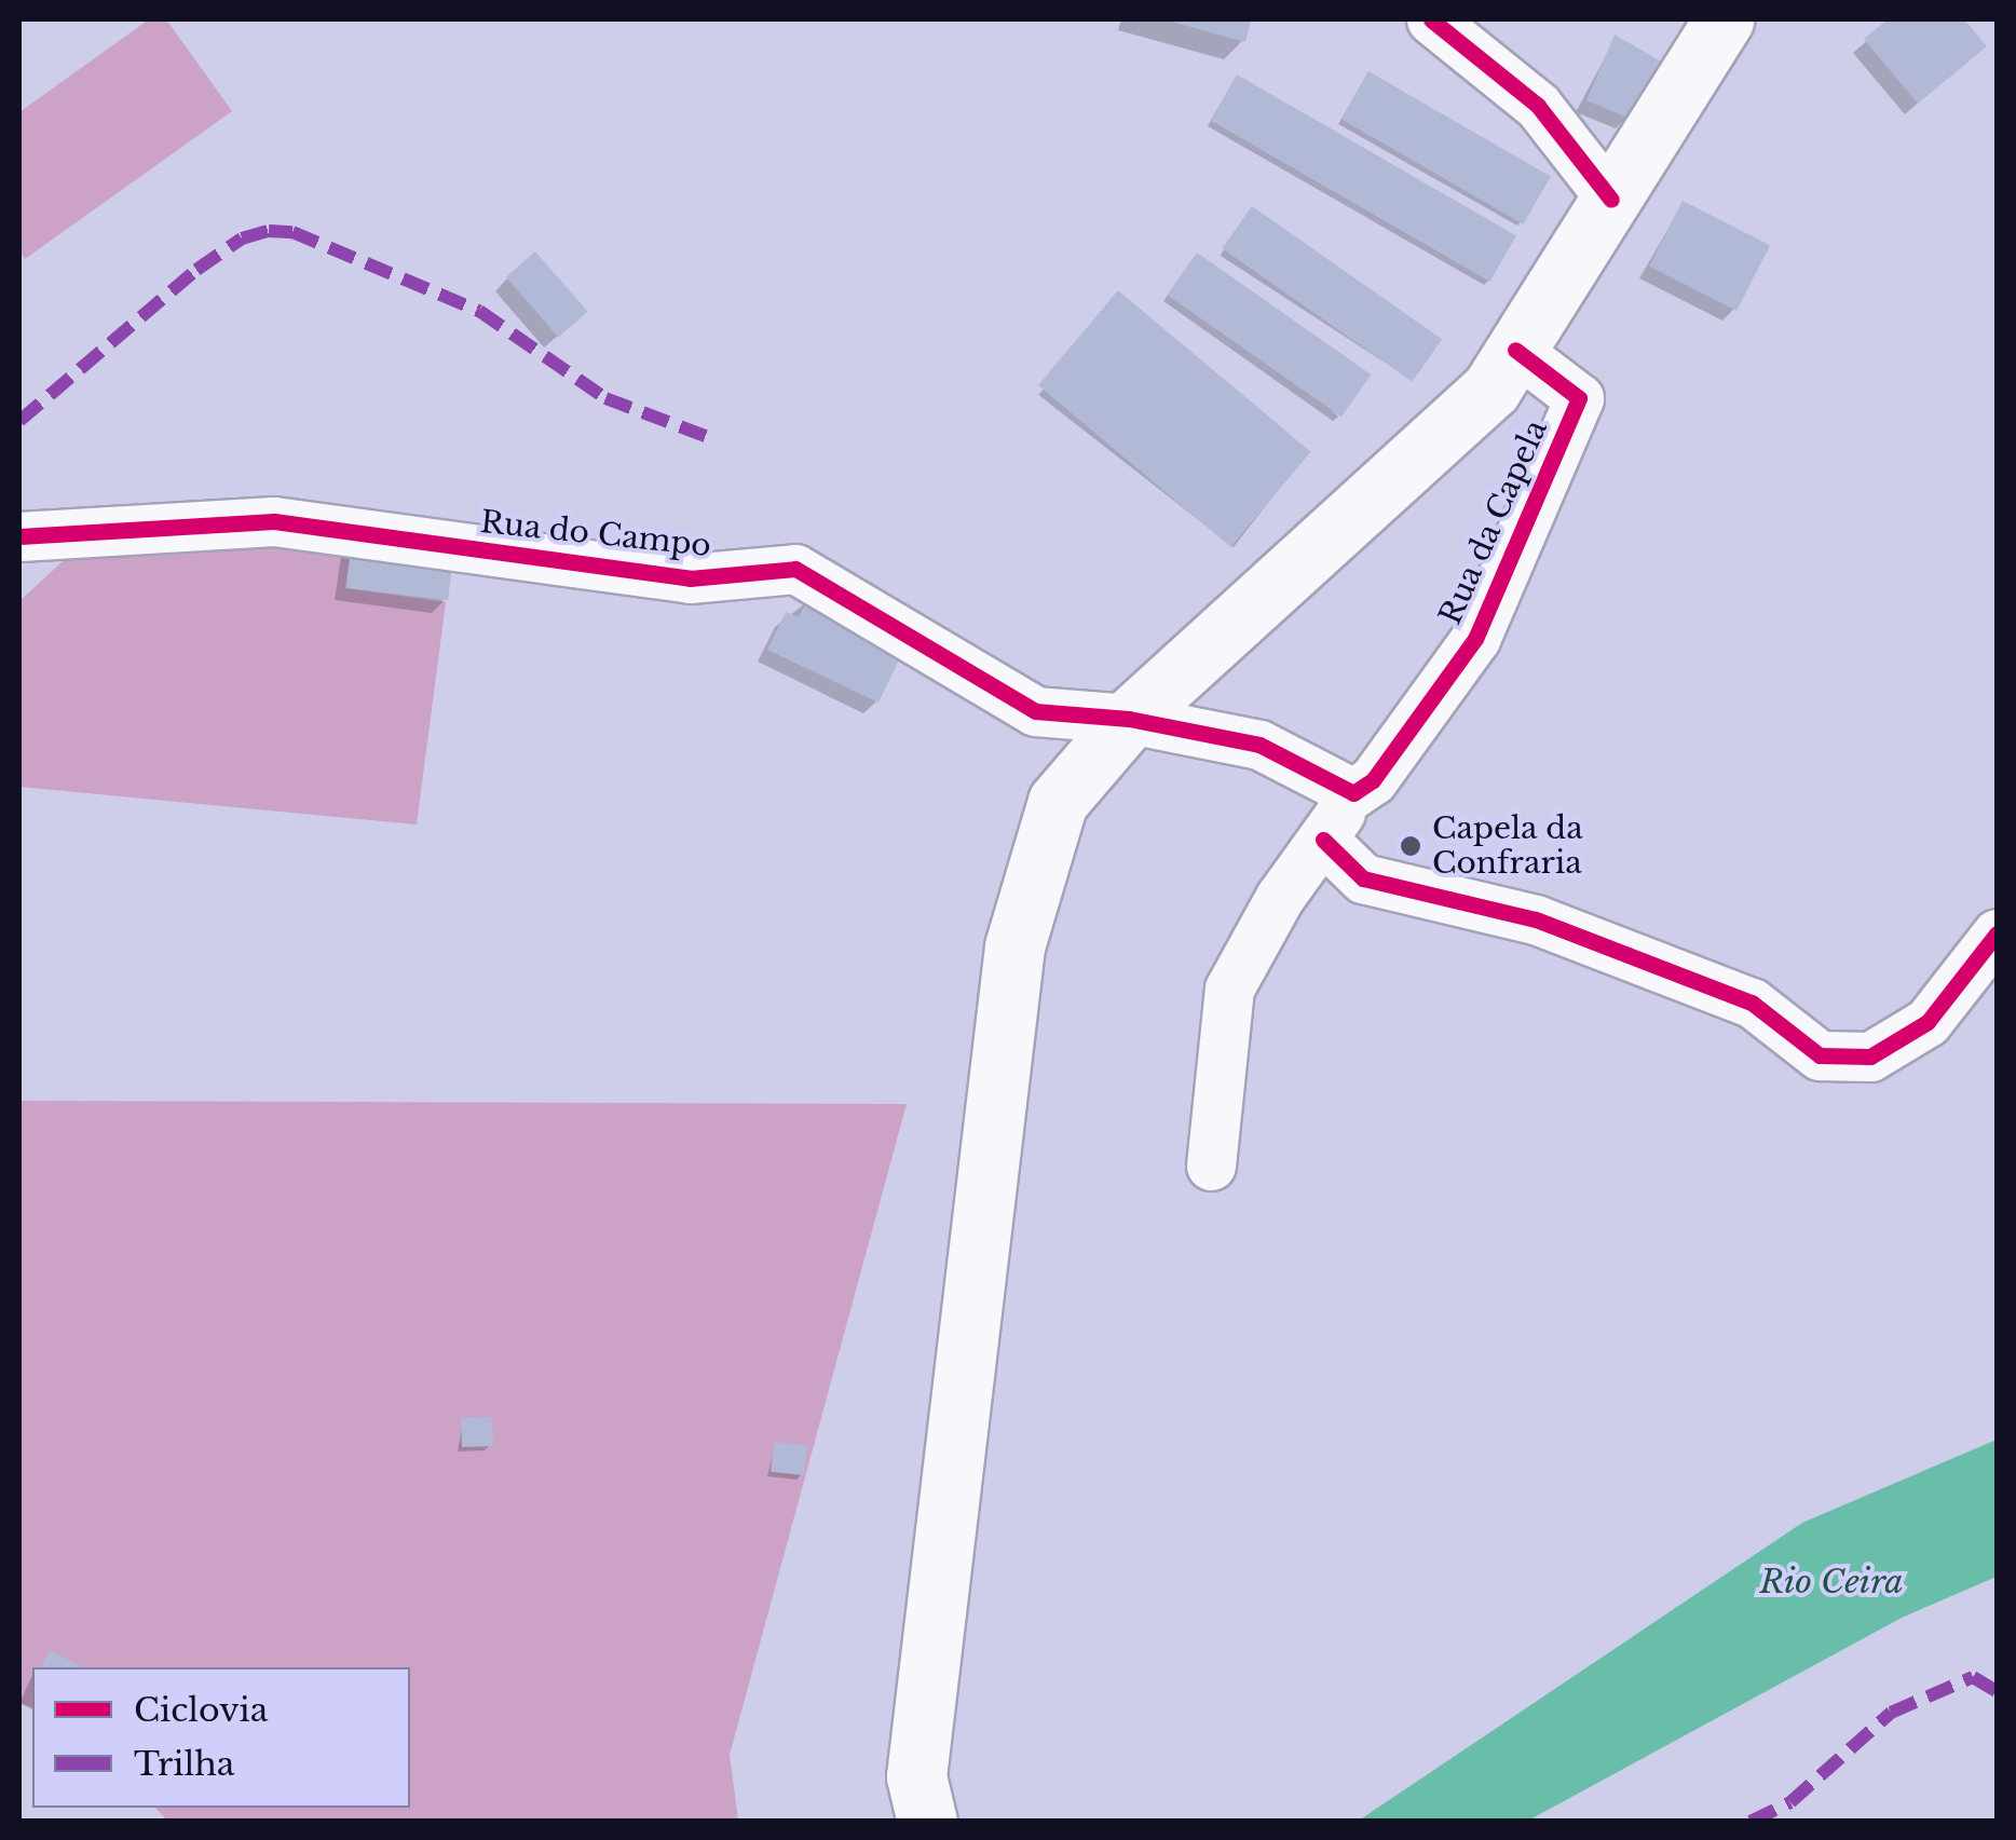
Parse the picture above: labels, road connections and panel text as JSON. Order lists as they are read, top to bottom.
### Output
{
  "streets": {
    "street": ["Rua da Capela", "Rua do Campo"]
  },
  "water": ["Rio Ceira"],
  "places": ["Capela da Confraria"],
  "legend": ["Ciclovia", "Trilha"]
}
